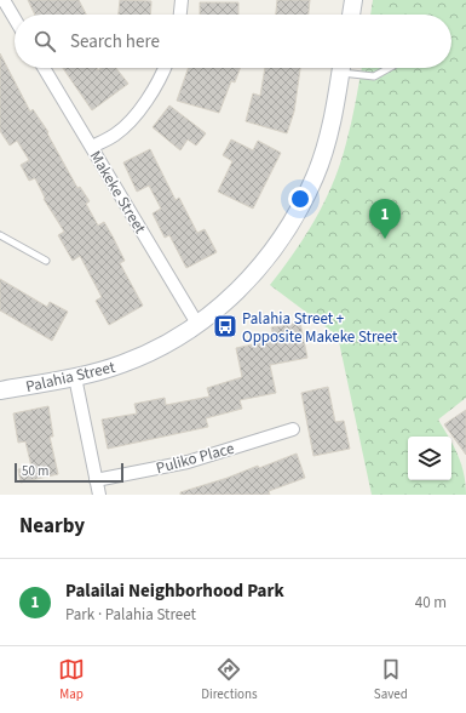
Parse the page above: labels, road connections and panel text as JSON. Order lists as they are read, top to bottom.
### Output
{
  "streets": {
    "street": ["Makeke Street", "Palahia Street", "Puliko Place"]
  },
  "crossings": [
    ["Makeke Street", "Palahia Street"]
  ],
  "places": {
    "bus stop": ["Palahia Street + Opposite Makeke Street"]
  },
  "scale_bar": "50 m",
  "page": {
    "search": "Search here",
    "pins": "1",
    "scale": "50 m",
    "heading": "Nearby",
    "list": [
      {
        "mark": "1",
        "name": "Palailai Neighborhood Park",
        "note": "Park · Palahia Street",
        "value": "40 m"
      }
    ],
    "nav": ["Map", "Directions", "Saved"]
  }
}
